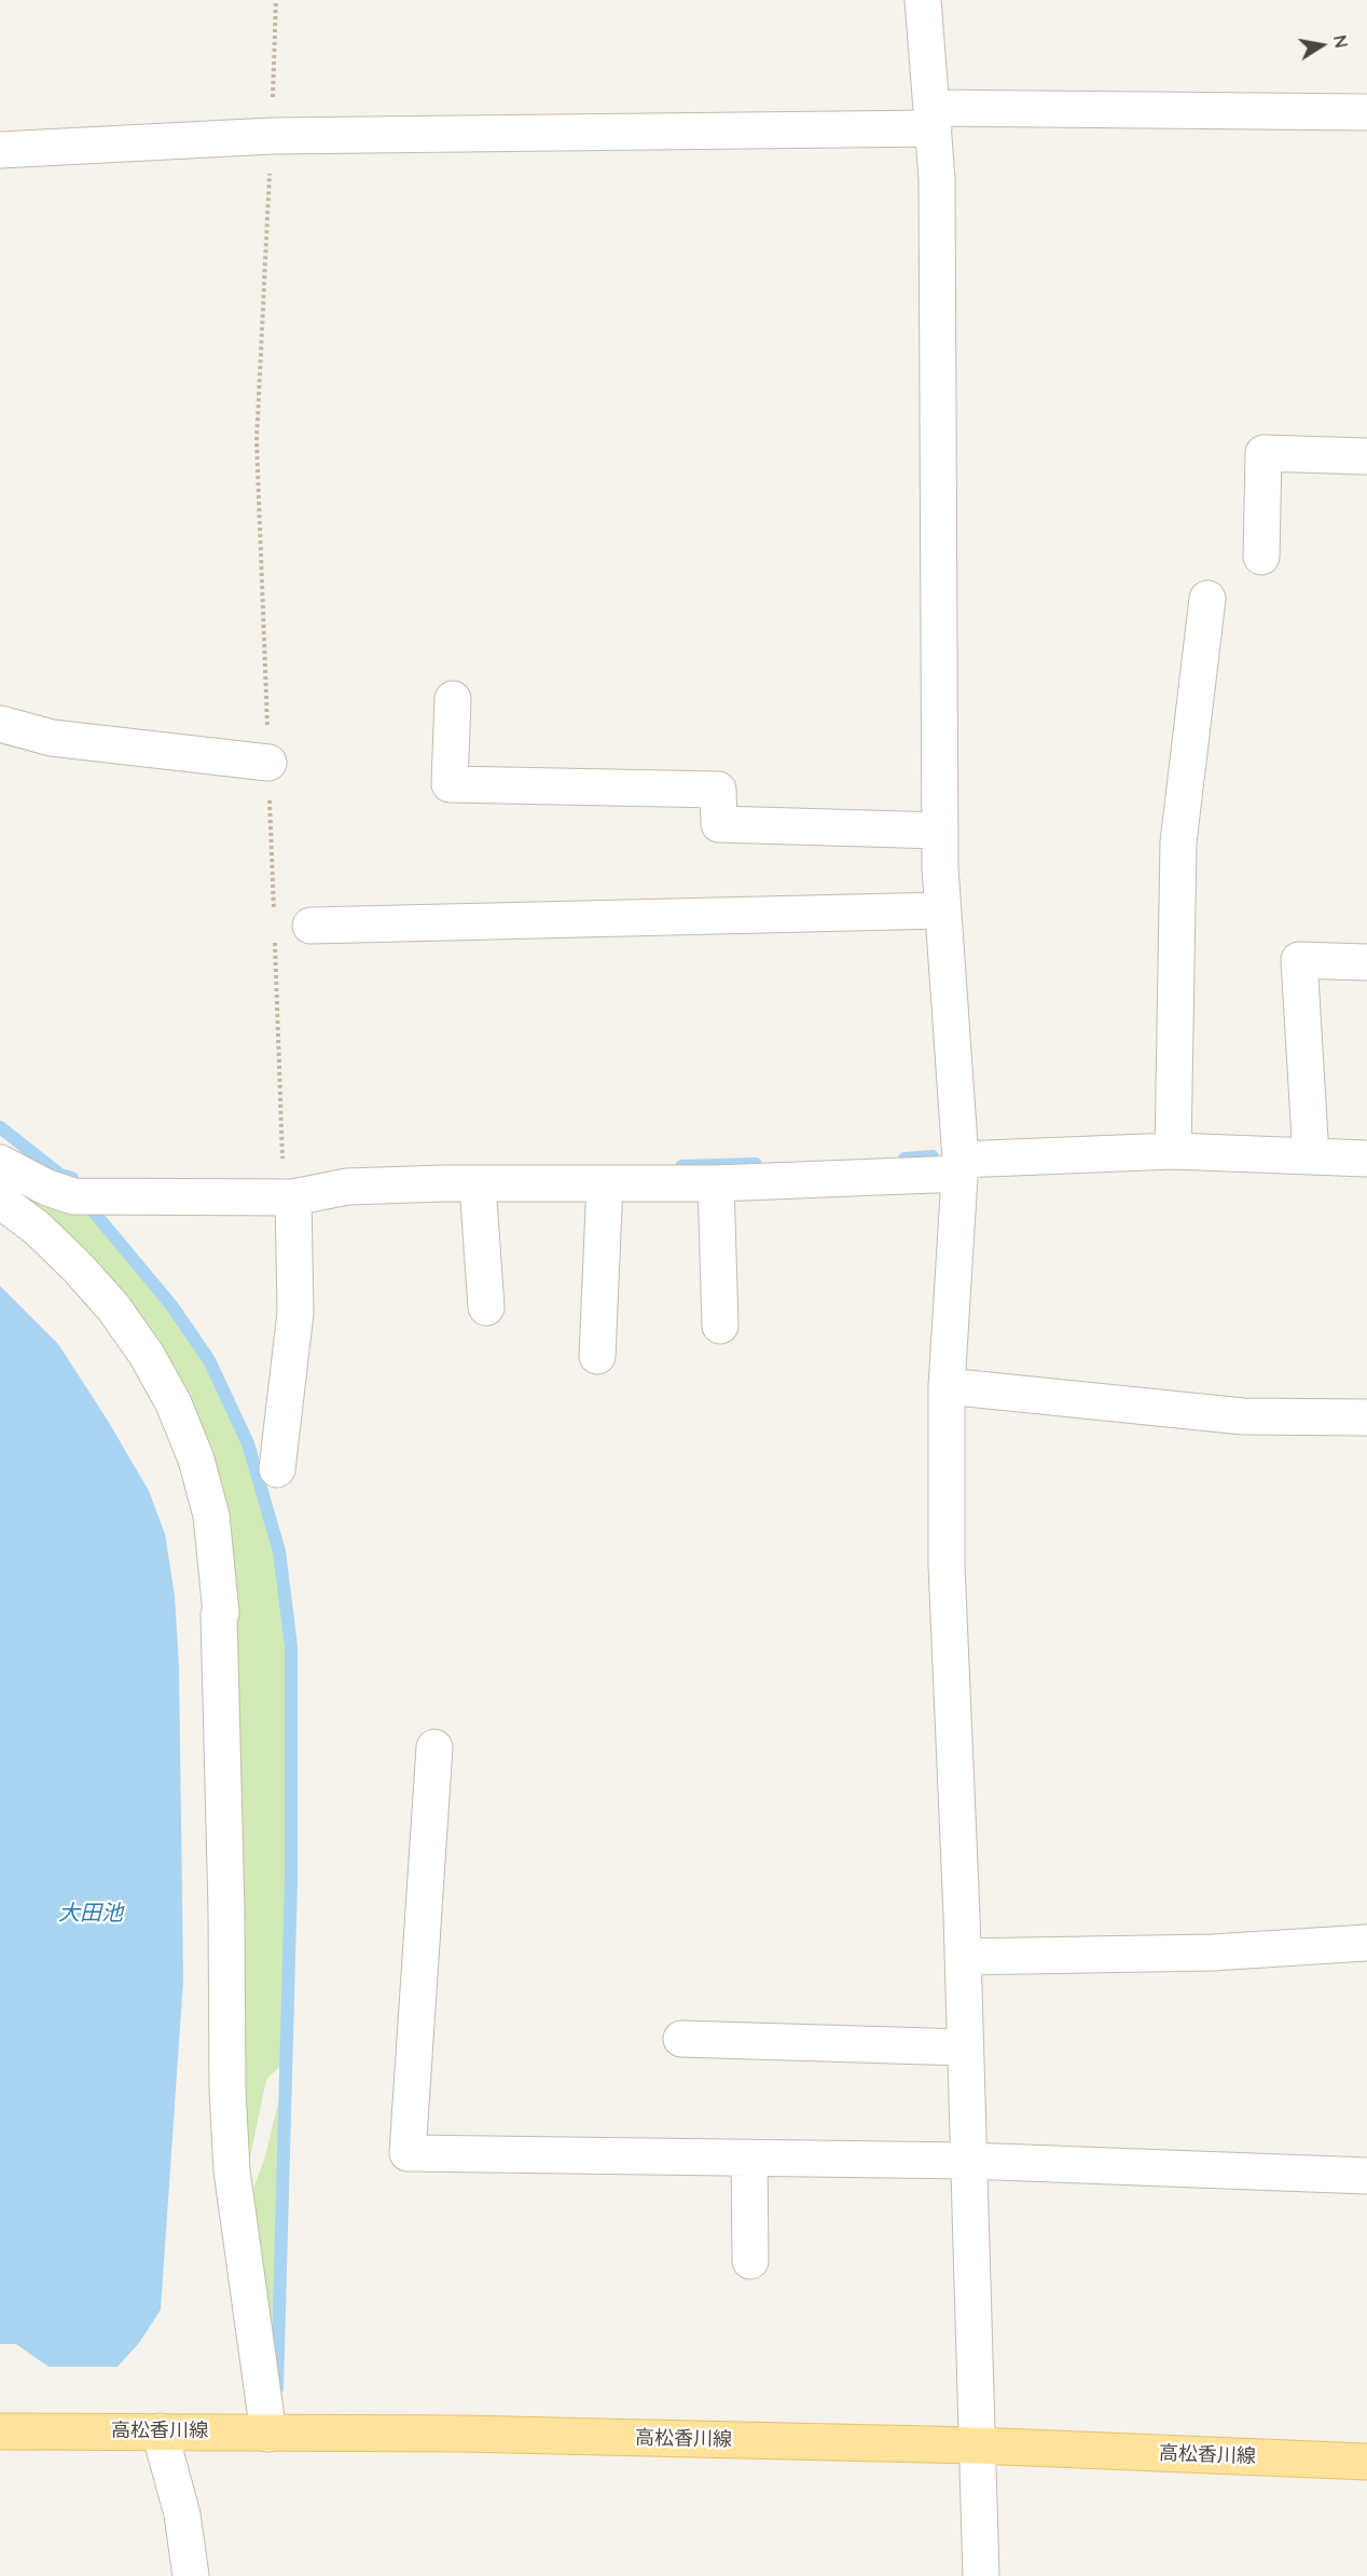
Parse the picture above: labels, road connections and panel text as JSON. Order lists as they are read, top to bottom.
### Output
{
  "streets": {
    "main road": ["高松香川線"]
  },
  "water": ["大田池"],
  "north": "right"
}
